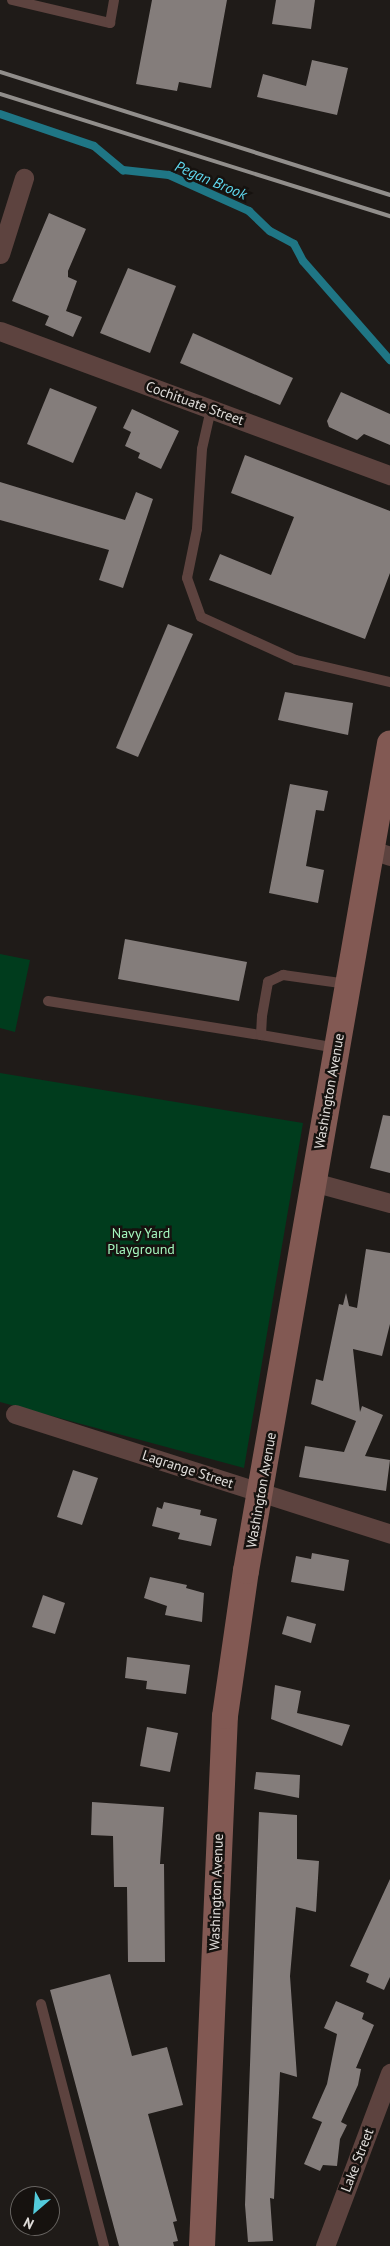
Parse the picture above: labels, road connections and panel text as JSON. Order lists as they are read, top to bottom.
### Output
{
  "streets": {
    "street": [
      "Cochituate Street",
      "Washington Avenue",
      "Lagrange Street",
      "Lake Street"
    ]
  },
  "crossings": [
    ["Washington Avenue", "Lagrange Street"]
  ],
  "water": ["Pegan Brook"],
  "parks": ["Navy Yard Playground"],
  "north": "bottom left"
}
